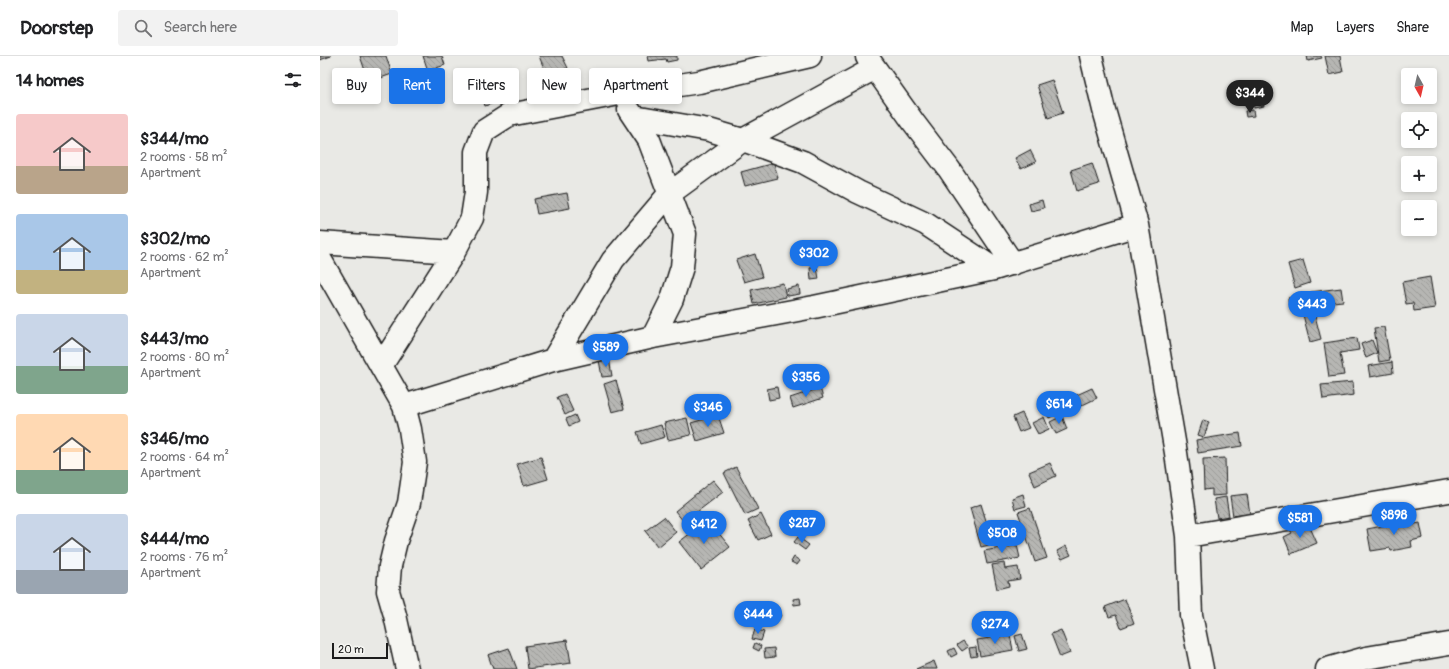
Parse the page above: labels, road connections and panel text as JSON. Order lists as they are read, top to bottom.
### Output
{
  "scale_bar": "20 m",
  "north": "bottom",
  "page": {
    "header": "Doorstep",
    "search": "Search here",
    "nav": ["Map", "Layers", "Share"],
    "heading": "14 homes",
    "map_buttons": ["+", "−"],
    "chip": [
      "Buy",
      "Rent",
      "Filters",
      "New",
      "Apartment"
    ],
    "price": [
      "$344",
      "$302",
      "$443",
      "$589",
      "$356",
      "$614",
      "$346",
      "$898",
      "$581",
      "$287",
      "$412",
      "$508",
      "$444",
      "$274"
    ],
    "list": [
      {
        "name": "$344/mo",
        "note": "2 rooms · 58 m² · Apartment"
      },
      {
        "name": "$302/mo",
        "note": "2 rooms · 62 m² · Apartment"
      },
      {
        "name": "$443/mo",
        "note": "2 rooms · 80 m² · Apartment"
      },
      {
        "name": "$346/mo",
        "note": "2 rooms · 64 m² · Apartment"
      },
      {
        "name": "$444/mo",
        "note": "2 rooms · 76 m² · Apartment"
      }
    ],
    "scale": "20 m"
  }
}
